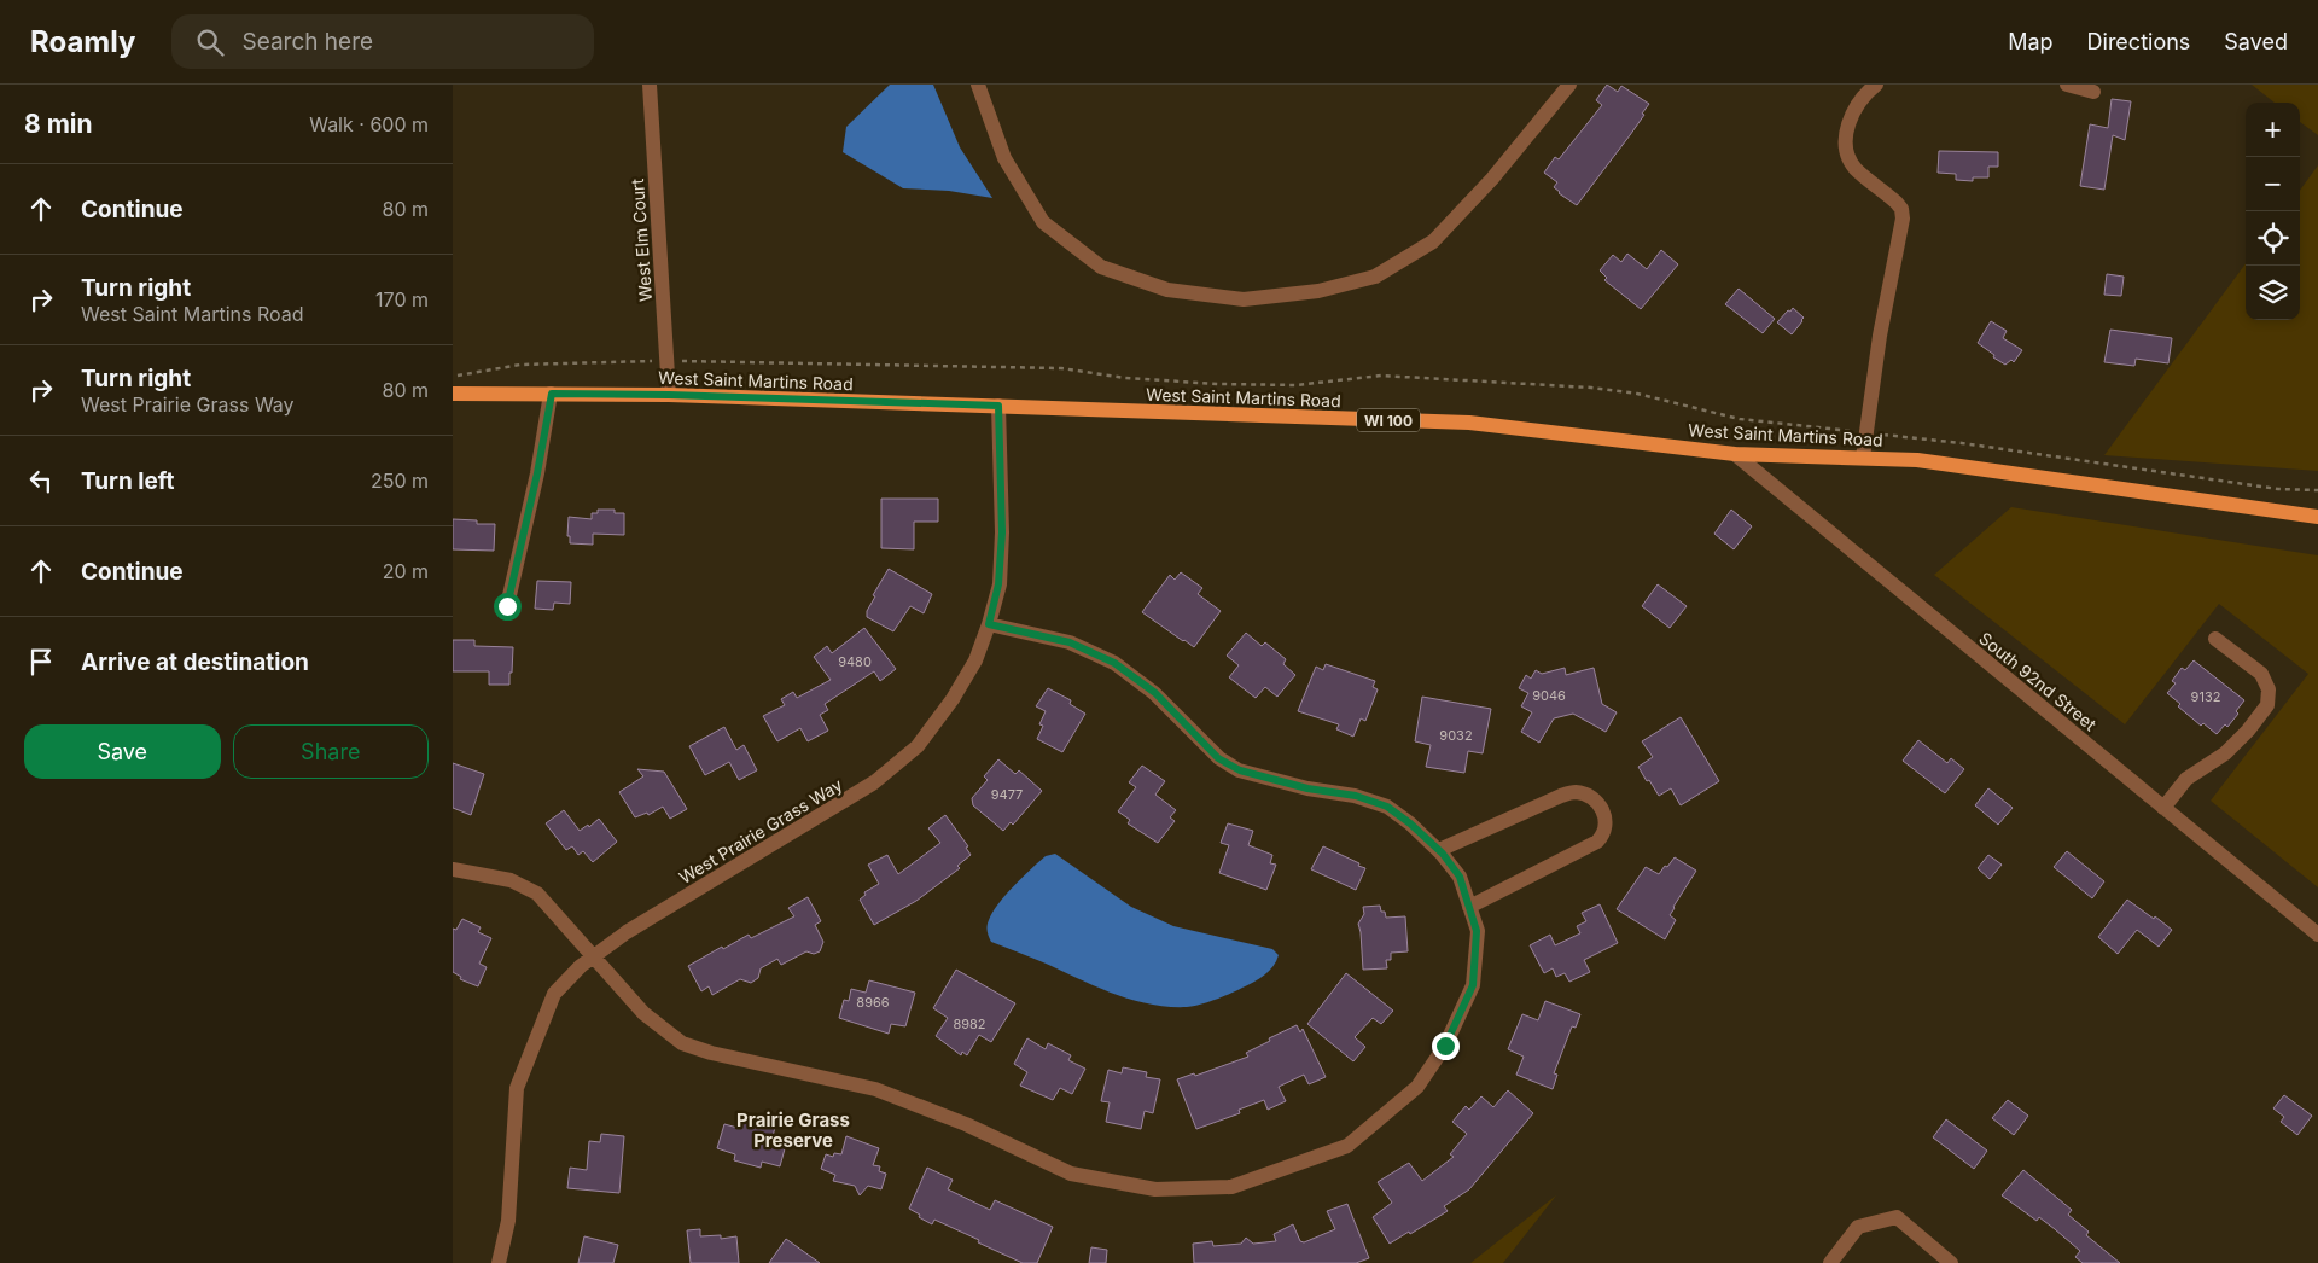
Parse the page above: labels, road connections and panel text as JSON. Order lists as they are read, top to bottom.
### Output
{
  "streets": {
    "main road": ["West Saint Martins Road", "WI 100"],
    "street": ["West Elm Court", "South 92nd Street", "West Prairie Grass Way"]
  },
  "crossings": [
    ["West Elm Court", "West Saint Martins Road"],
    ["West Saint Martins Road", "South 92nd Street"],
    ["West Saint Martins Road", "West Prairie Grass Way"]
  ],
  "districts": ["Prairie Grass Preserve"],
  "house_numbers": [
    "9480",
    "9046",
    "9132",
    "9032",
    "9477",
    "8966",
    "8982"
  ],
  "page": {
    "header": "Roamly",
    "search": "Search here",
    "nav": ["Map", "Directions", "Saved"],
    "heading": ["8 min", "Walk · 600 m"],
    "map_buttons": ["+", "−"],
    "list": [
      ["Continue", "80 m"],
      ["Turn right", "West Saint Martins Road", "170 m"],
      ["Turn right", "West Prairie Grass Way", "80 m"],
      ["Turn left", "250 m"],
      ["Continue", "20 m"],
      "Arrive at destination"
    ],
    "buttons": ["Save", "Share"]
  }
}
